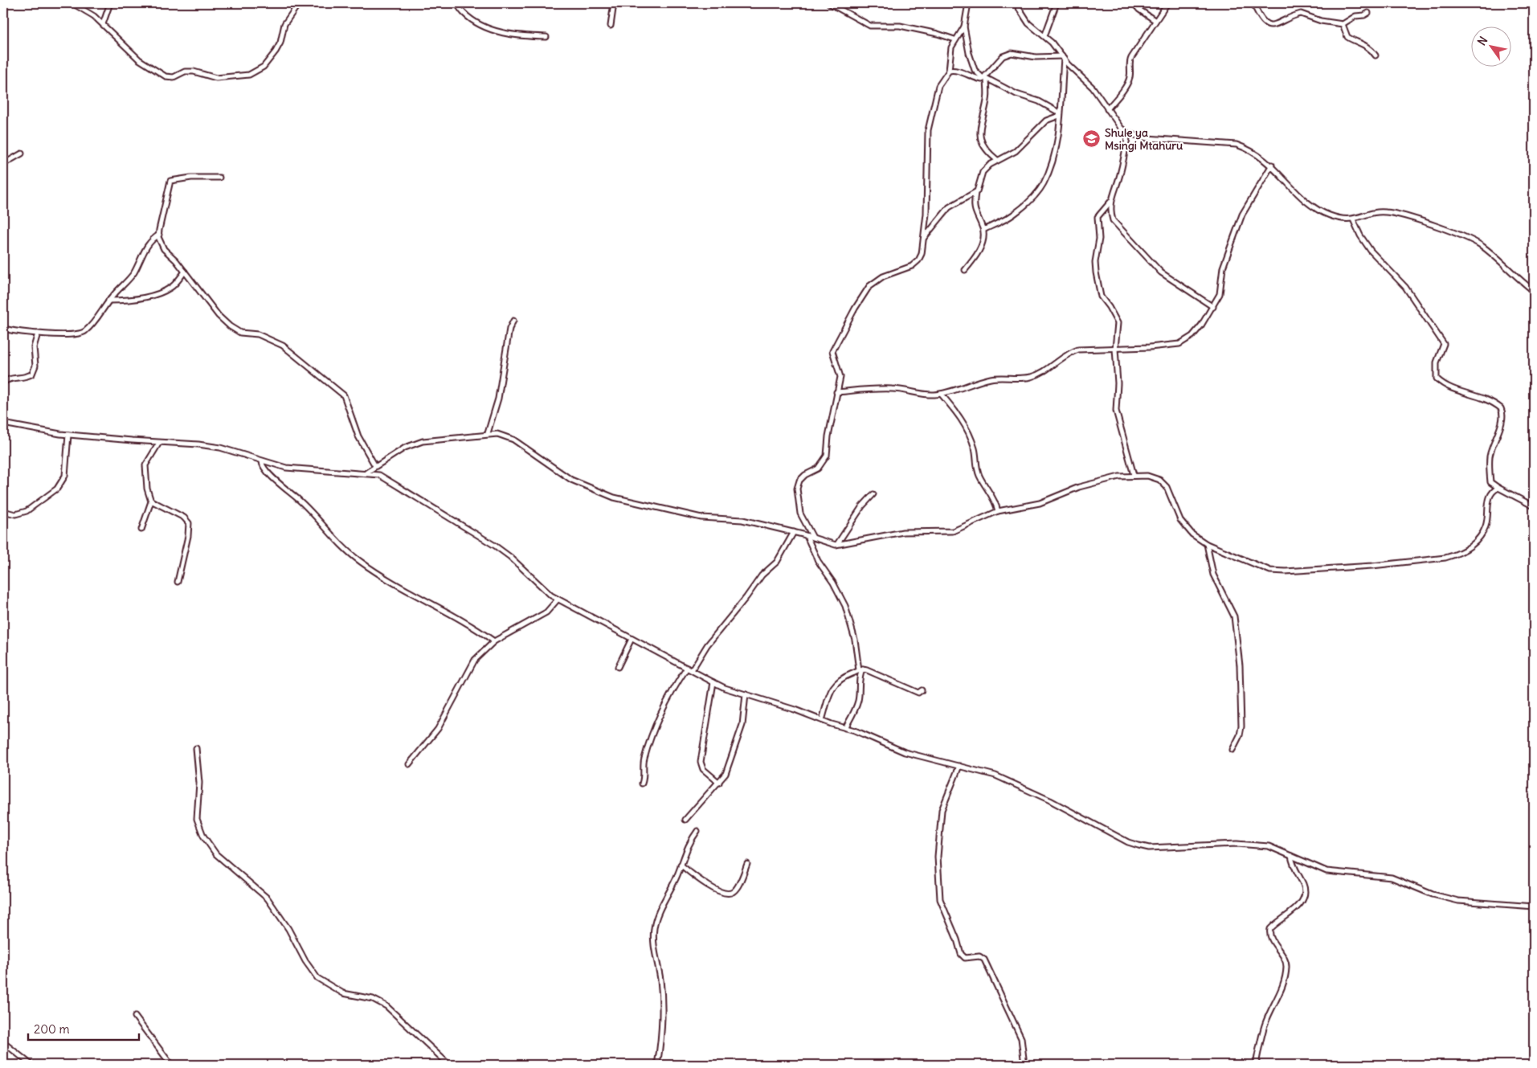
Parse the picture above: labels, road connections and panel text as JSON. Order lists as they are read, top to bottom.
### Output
{
  "places": {
    "school or university": ["Shule ya Msingi Mtahuru"]
  },
  "scale_bar": "200 m",
  "north": "top left"
}
